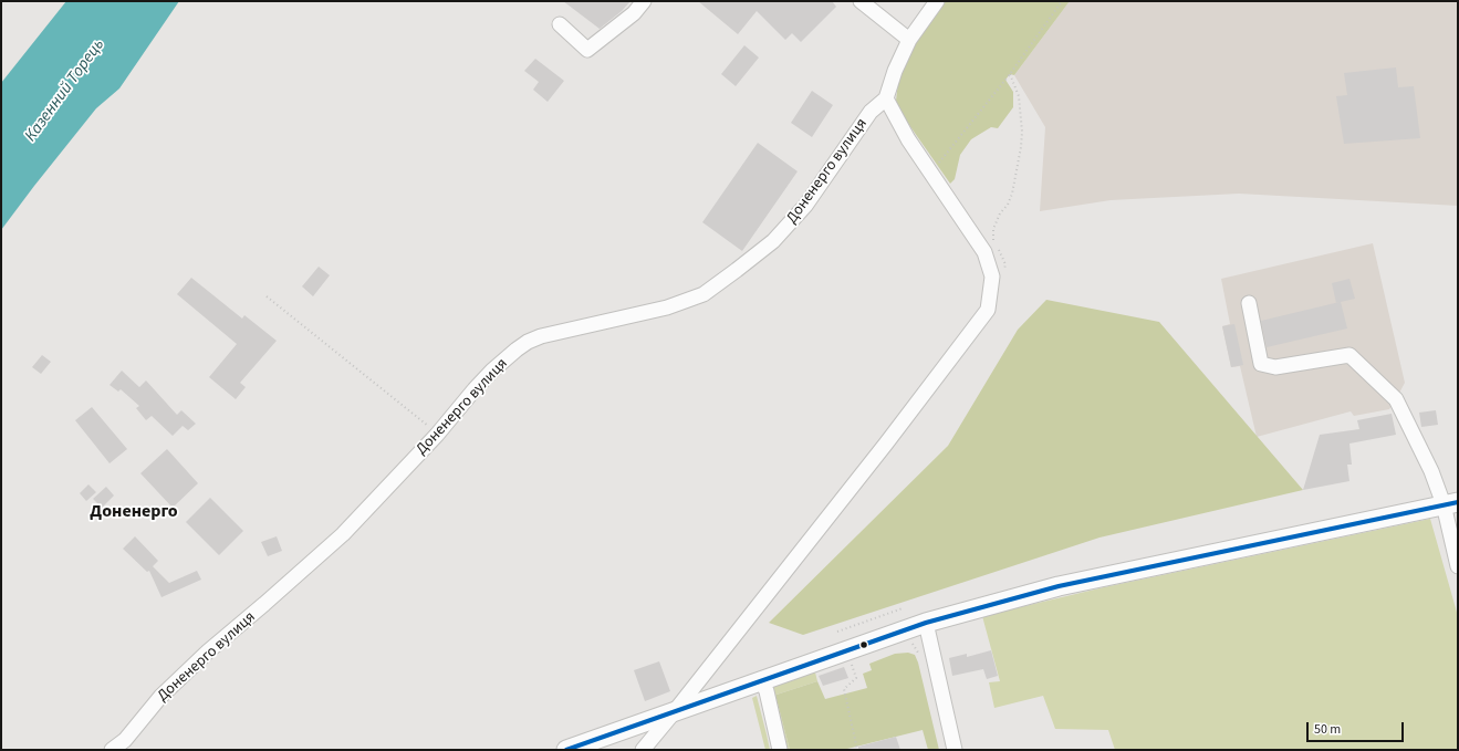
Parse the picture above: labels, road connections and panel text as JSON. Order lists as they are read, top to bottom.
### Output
{
  "streets": {
    "street": ["Доненерго вулиця"]
  },
  "districts": ["Доненерго"],
  "water": ["Казенний Торець"],
  "scale_bar": "50 m"
}
